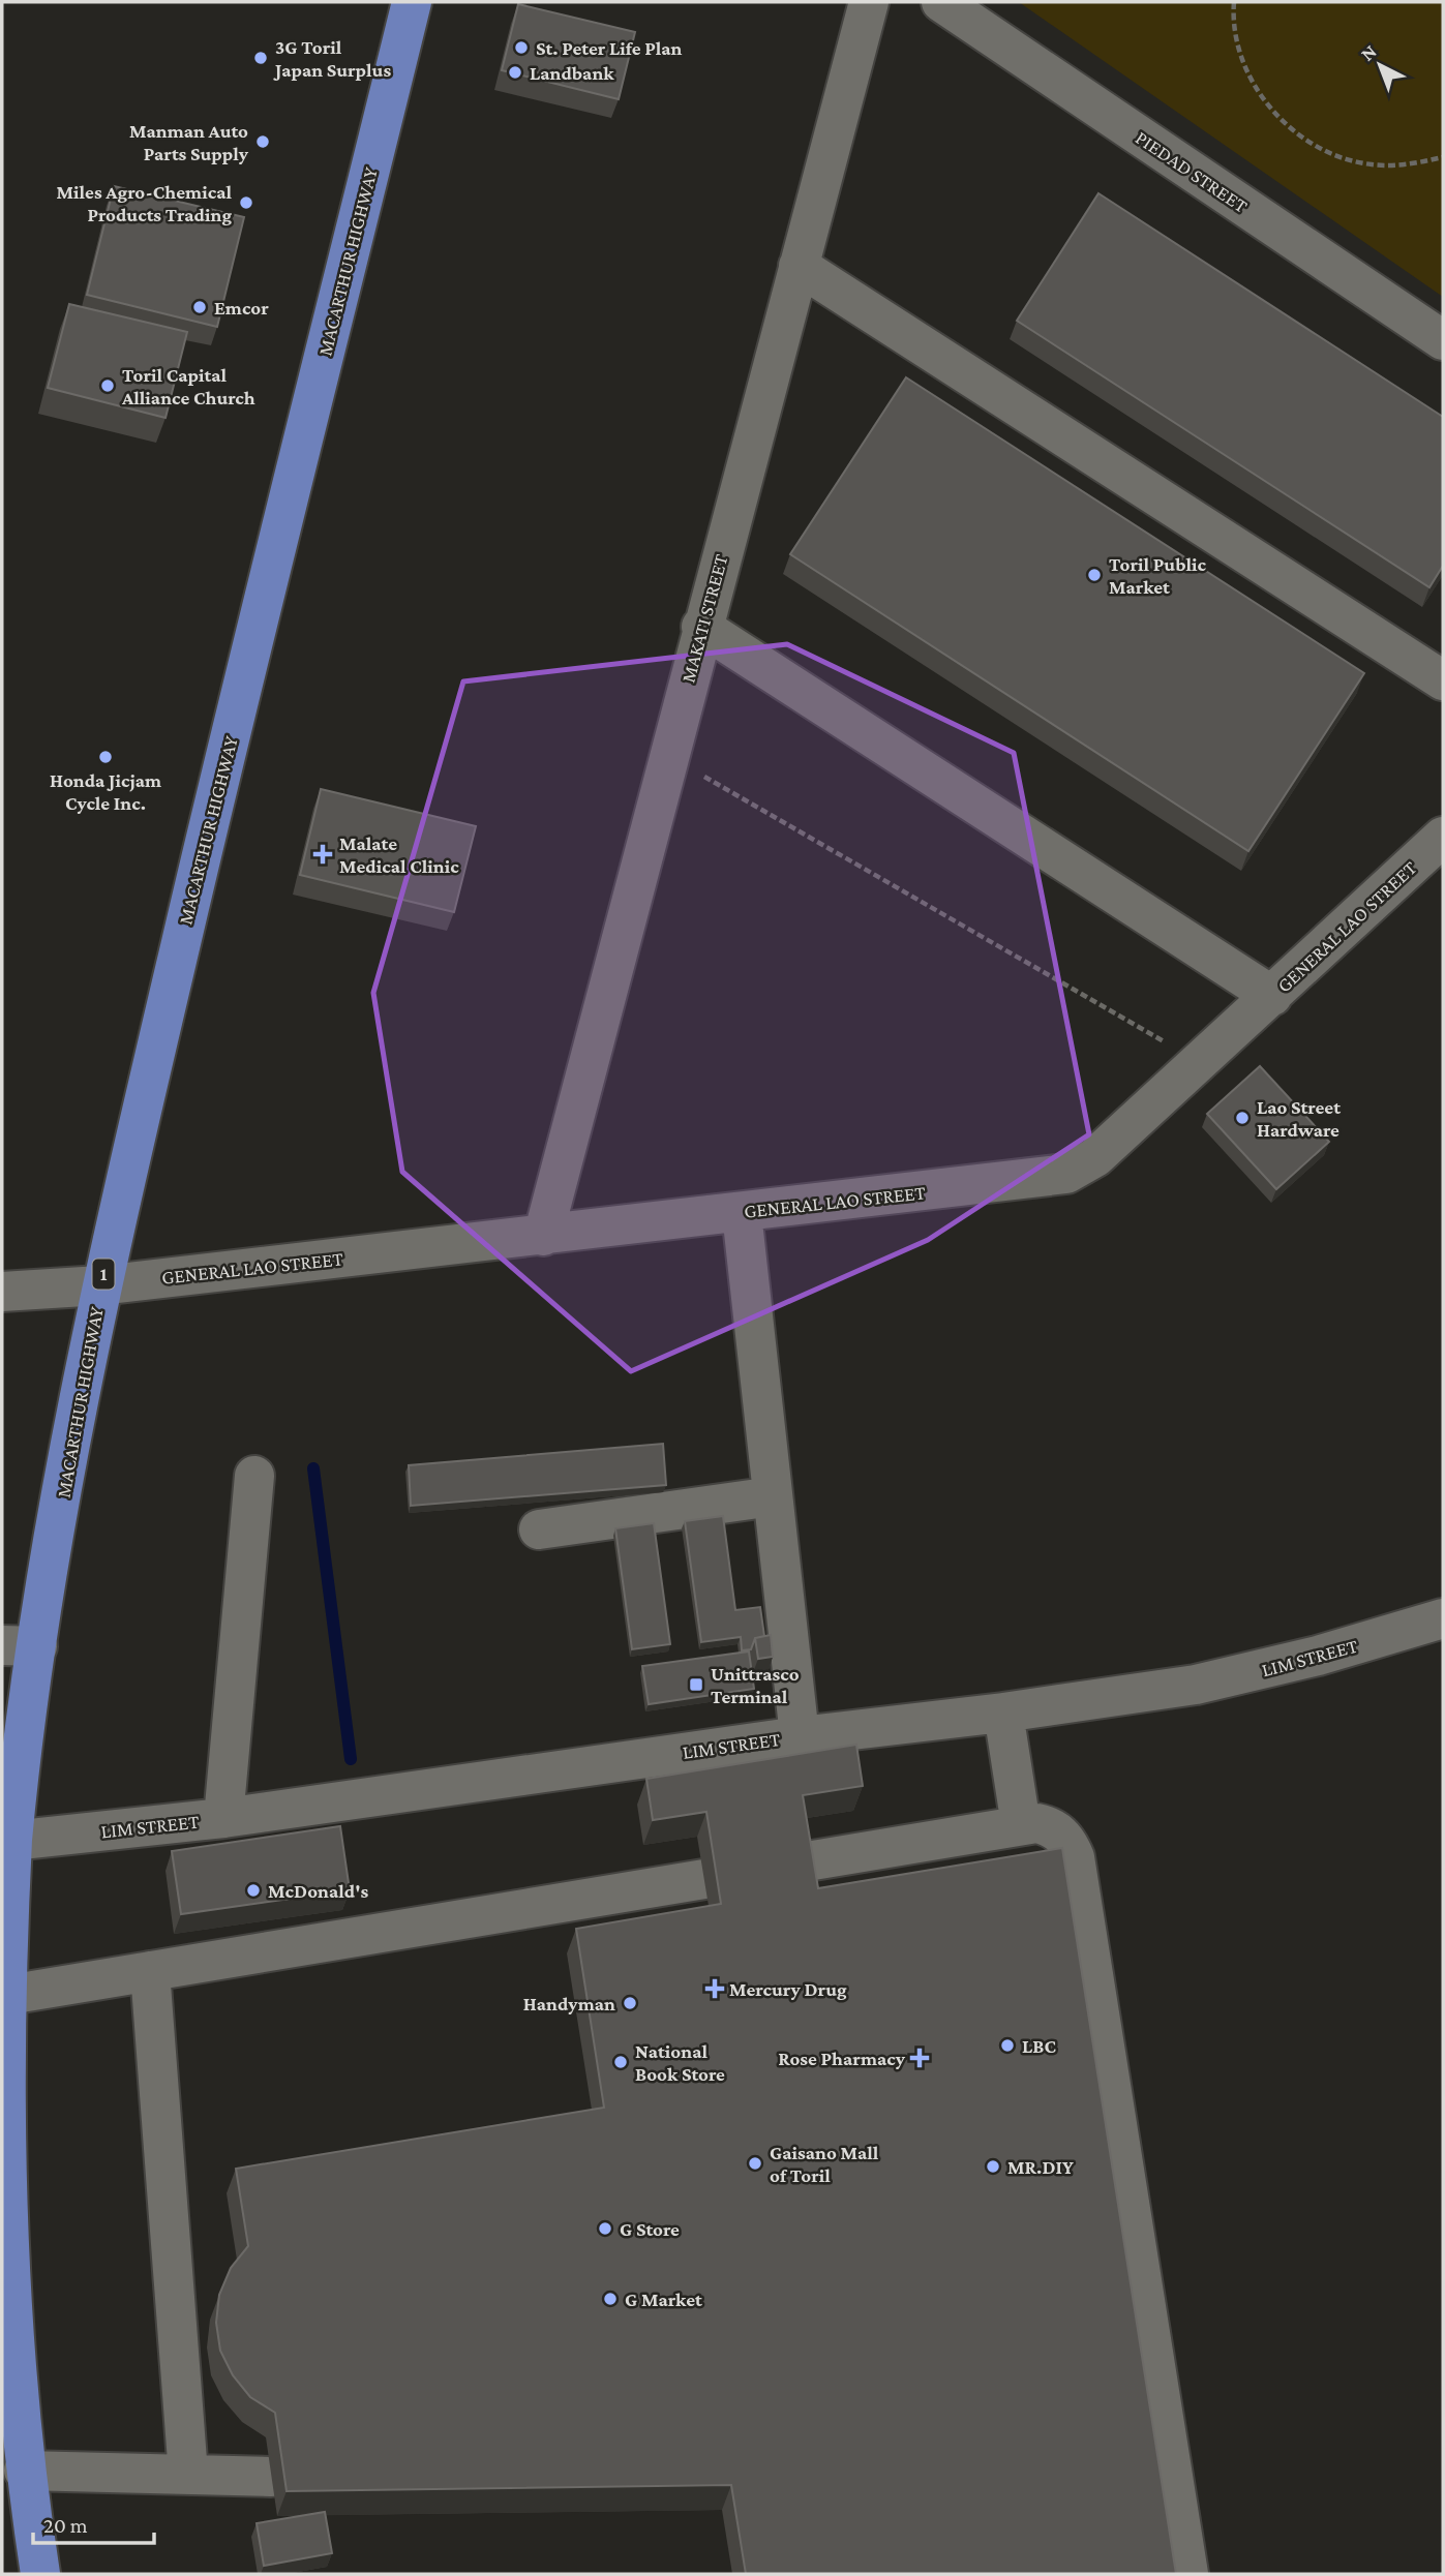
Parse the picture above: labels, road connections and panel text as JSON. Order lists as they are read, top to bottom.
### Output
{
  "streets": {
    "highway": ["MACARTHUR HIGHWAY", "1"],
    "street": [
      "PIEDAD STREET",
      "MAKATI STREET",
      "GENERAL LAO STREET",
      "LIM STREET"
    ]
  },
  "crossings": [
    ["MACARTHUR HIGHWAY", "GENERAL LAO STREET"],
    ["MACARTHUR HIGHWAY", "LIM STREET"],
    ["MAKATI STREET", "GENERAL LAO STREET"]
  ],
  "places": {
    "other": [
      "St. Peter Life Plan",
      "3G Toril Japan Surplus",
      "Landbank",
      "Manman Auto Parts Supply",
      "Miles Agro-Chemical Products Trading",
      "Emcor",
      "Toril Capital Alliance Church",
      "Toril Public Market",
      "Honda Jicjam Cycle Inc.",
      "Lao Street Hardware",
      "McDonald's",
      "Handyman",
      "LBC",
      "National Book Store",
      "Gaisano Mall of Toril",
      "MR.DIY",
      "G Store",
      "G Market"
    ],
    "health": ["Malate Medical Clinic", "Mercury Drug", "Rose Pharmacy"],
    "transit": ["Unittrasco Terminal"]
  },
  "scale_bar": "20 m",
  "north": "top left"
}
